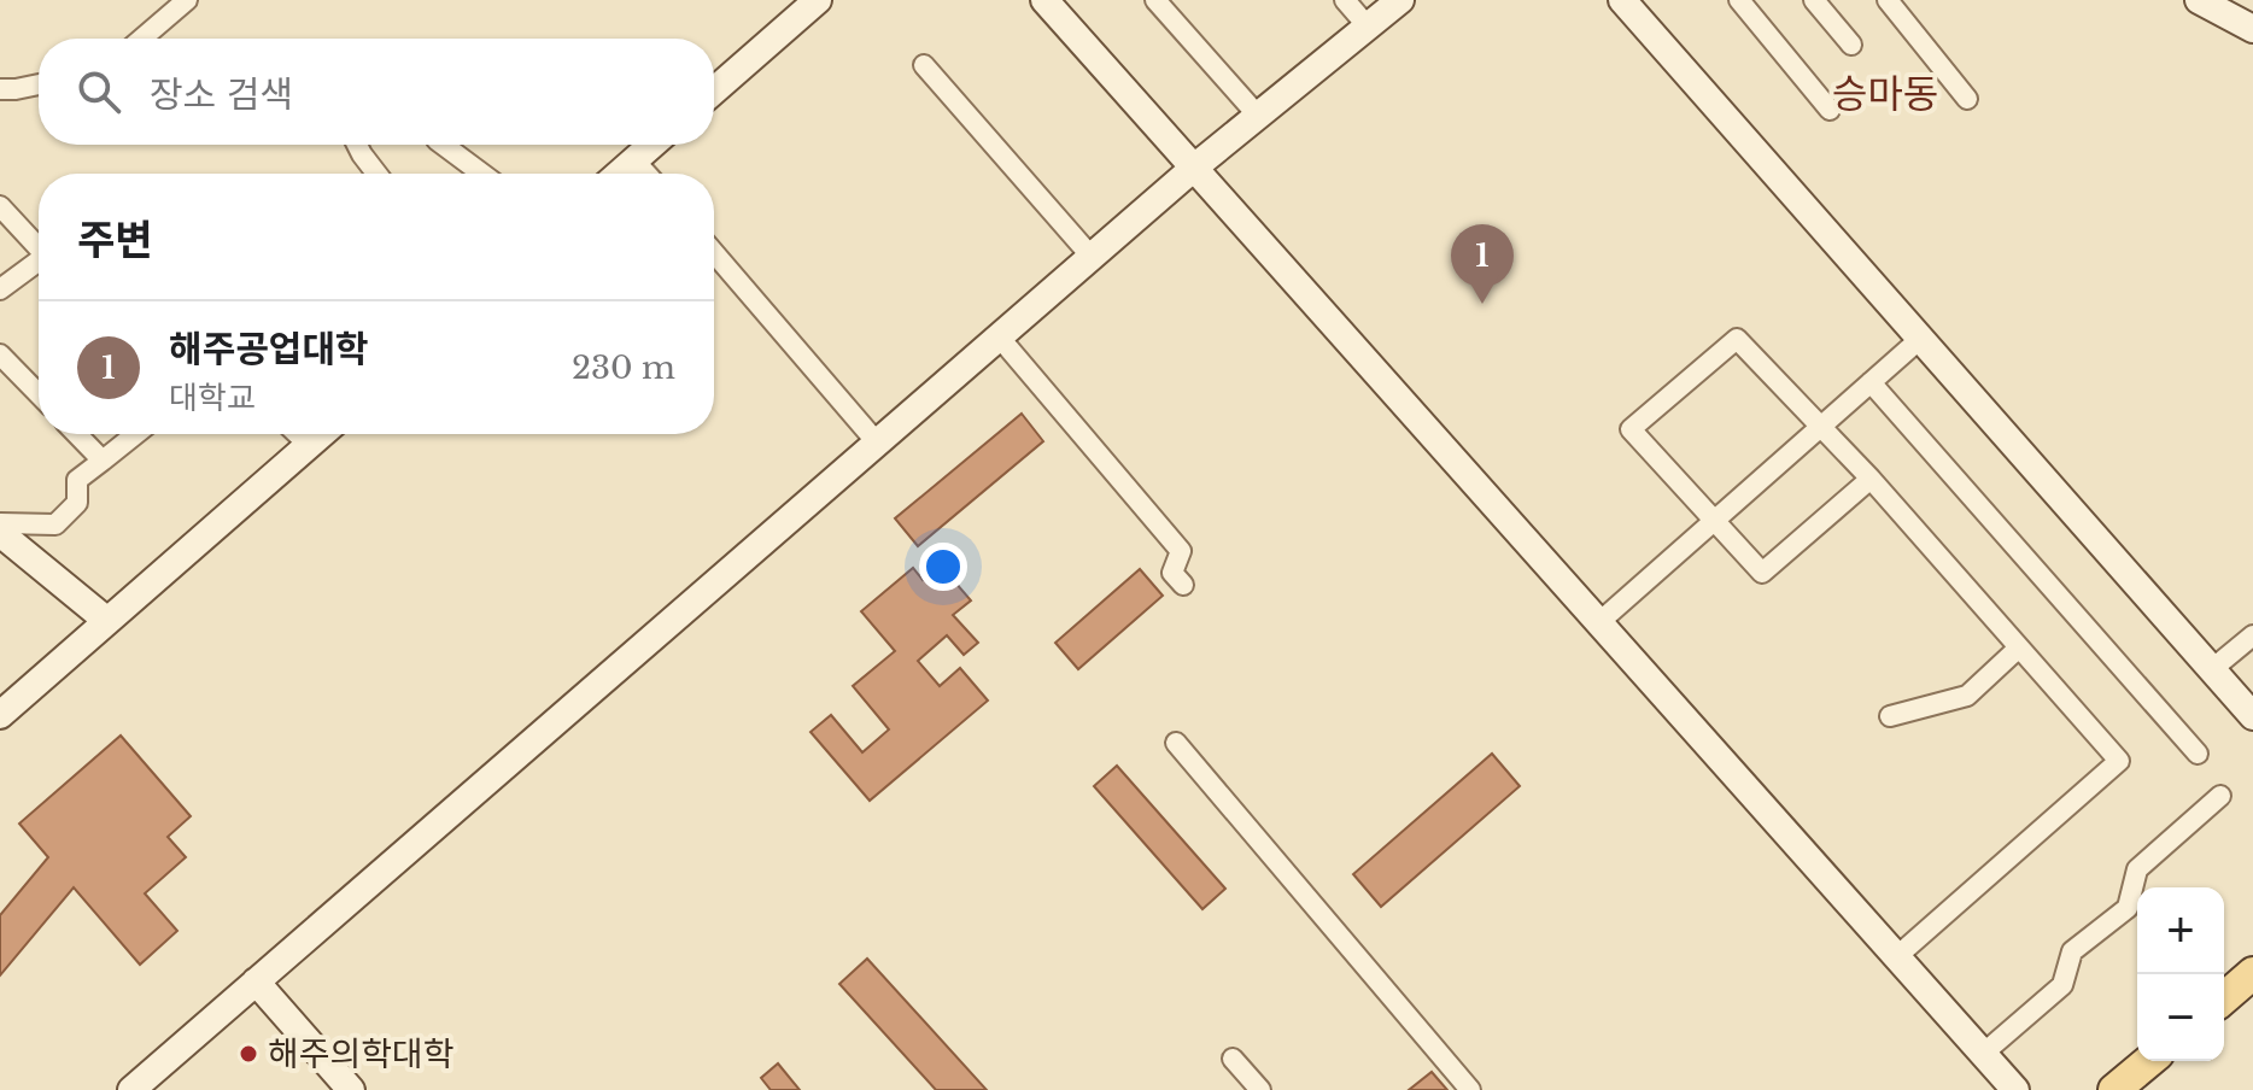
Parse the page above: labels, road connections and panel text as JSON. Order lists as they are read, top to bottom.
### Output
{
  "districts": ["승마동"],
  "places": ["해주의학대학"],
  "page": {
    "search": "장소 검색",
    "heading": "주변",
    "pins": "1",
    "list": [
      {
        "mark": "1",
        "name": "해주공업대학",
        "note": "대학교",
        "value": "230 m"
      }
    ],
    "map_buttons": ["+", "−"]
  }
}
